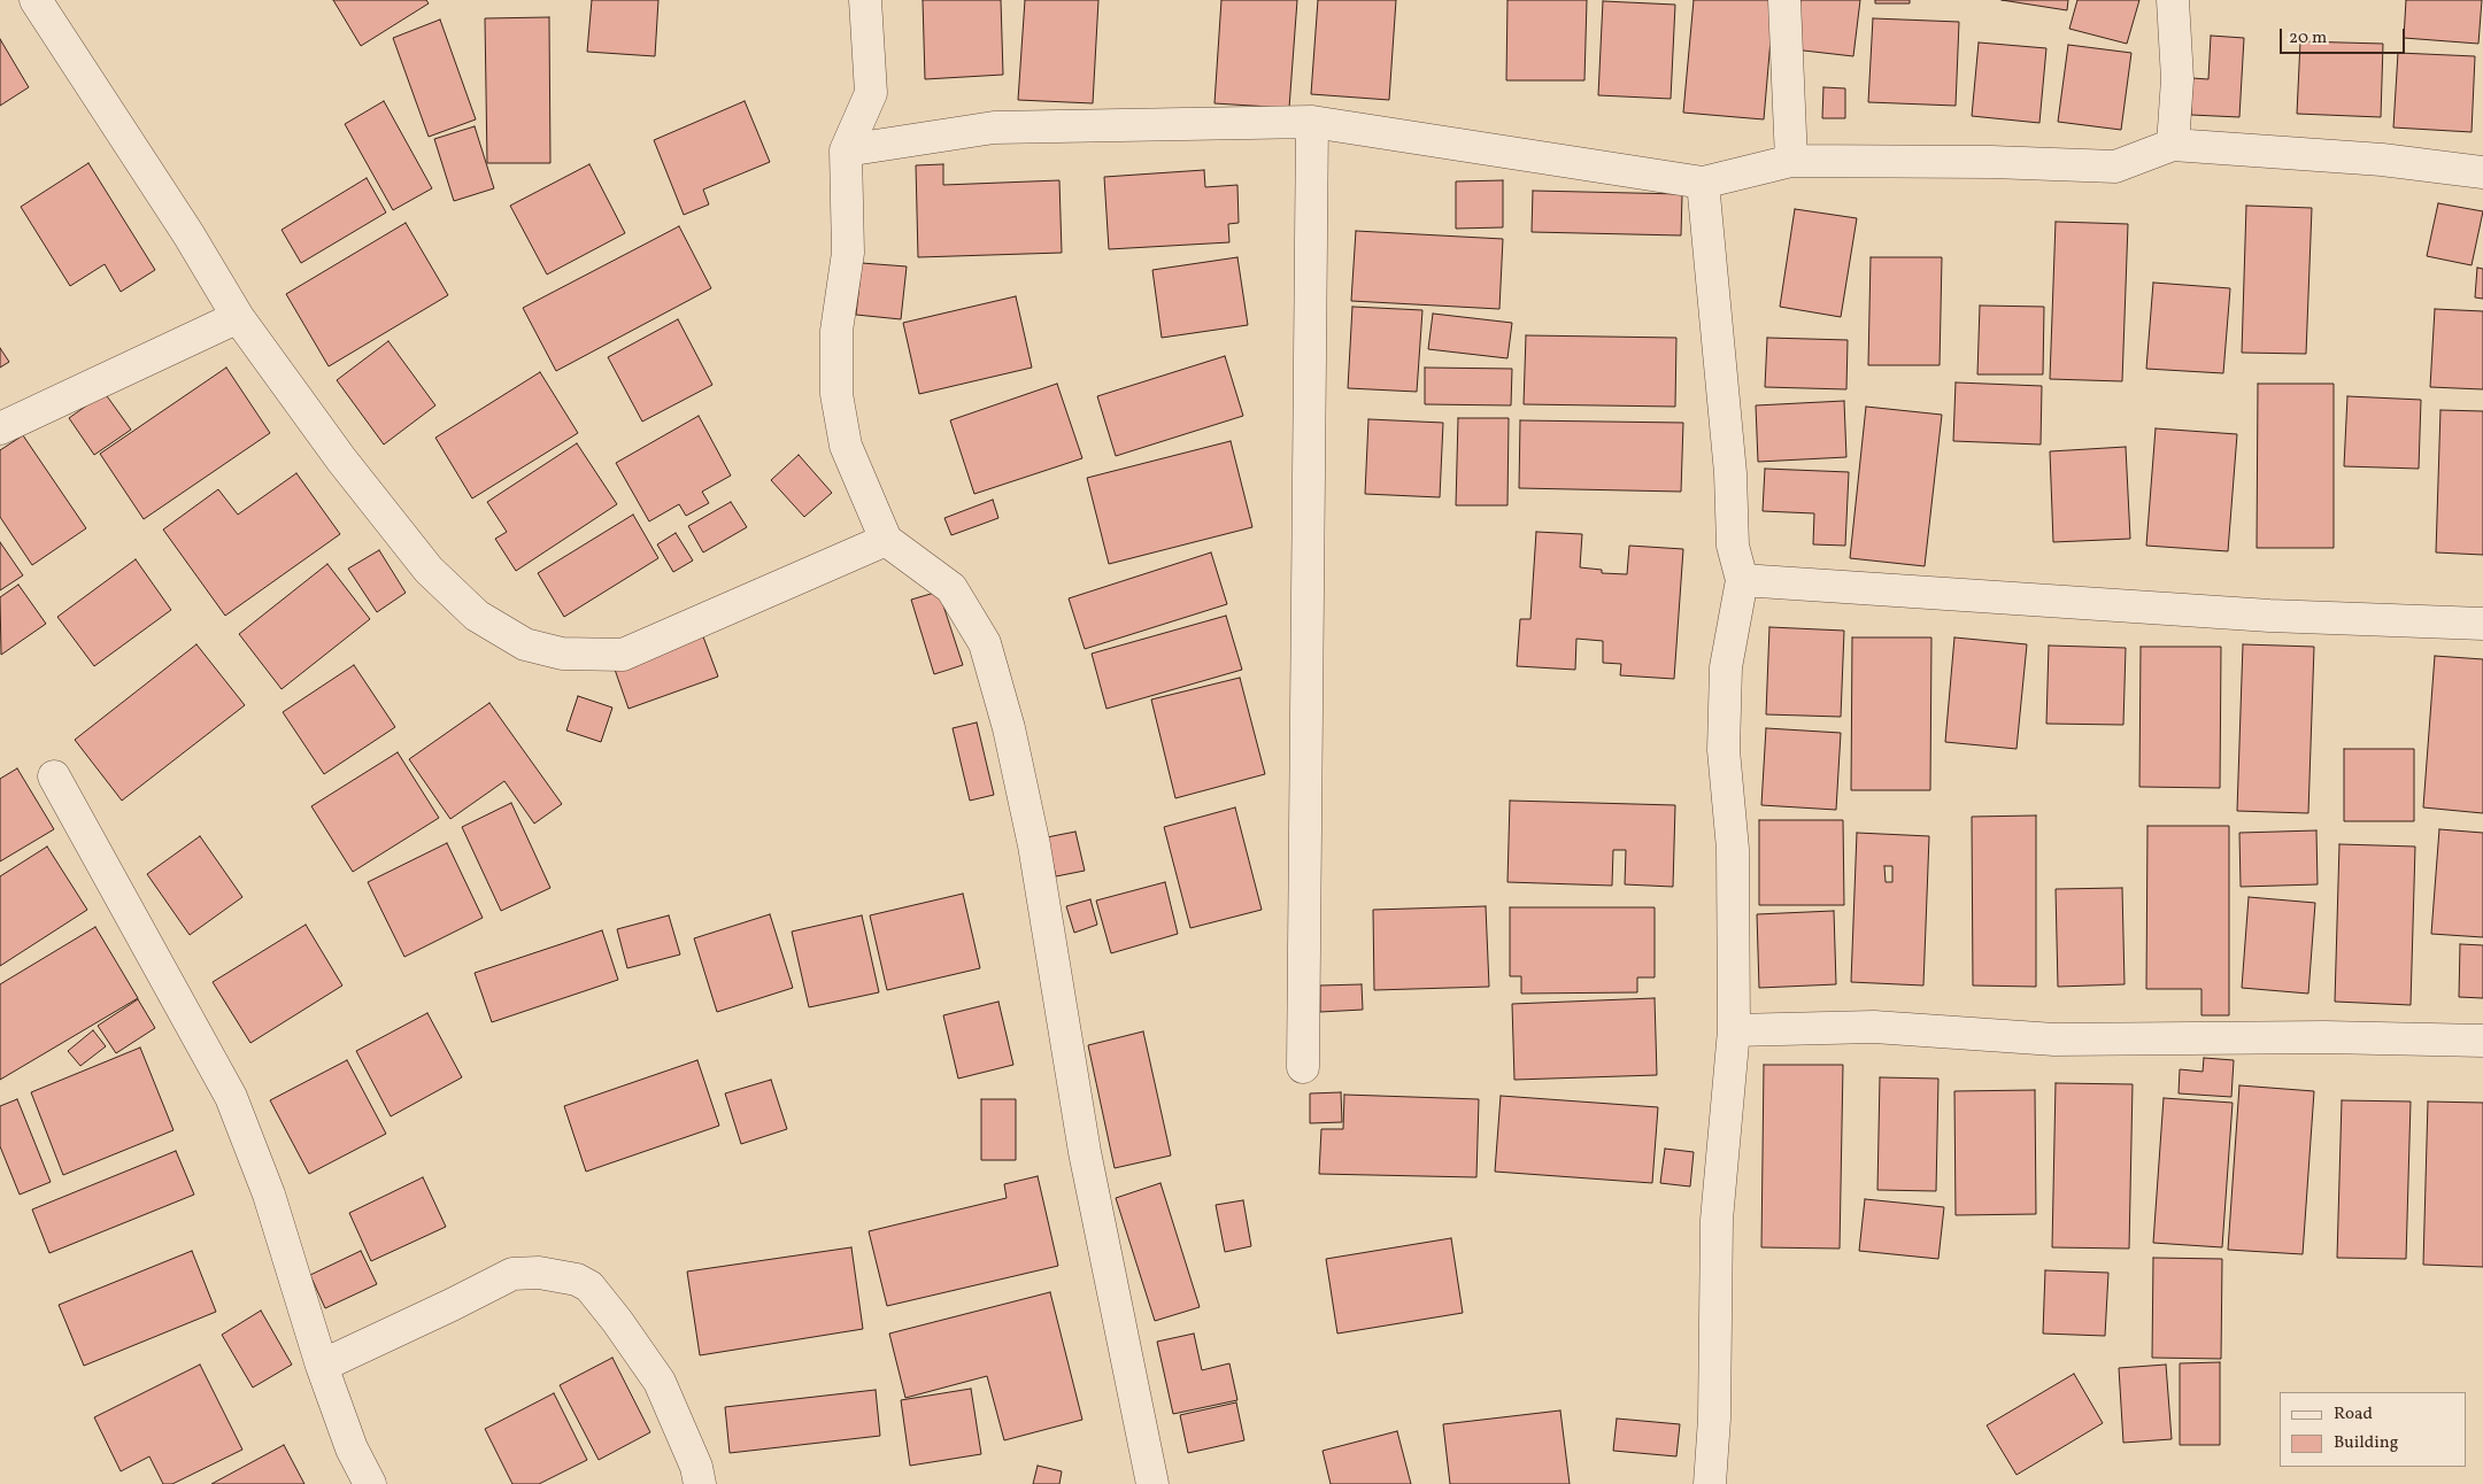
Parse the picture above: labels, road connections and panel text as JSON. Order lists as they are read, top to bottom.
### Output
{
  "legend": ["Road", "Building"],
  "scale_bar": "20 m"
}
